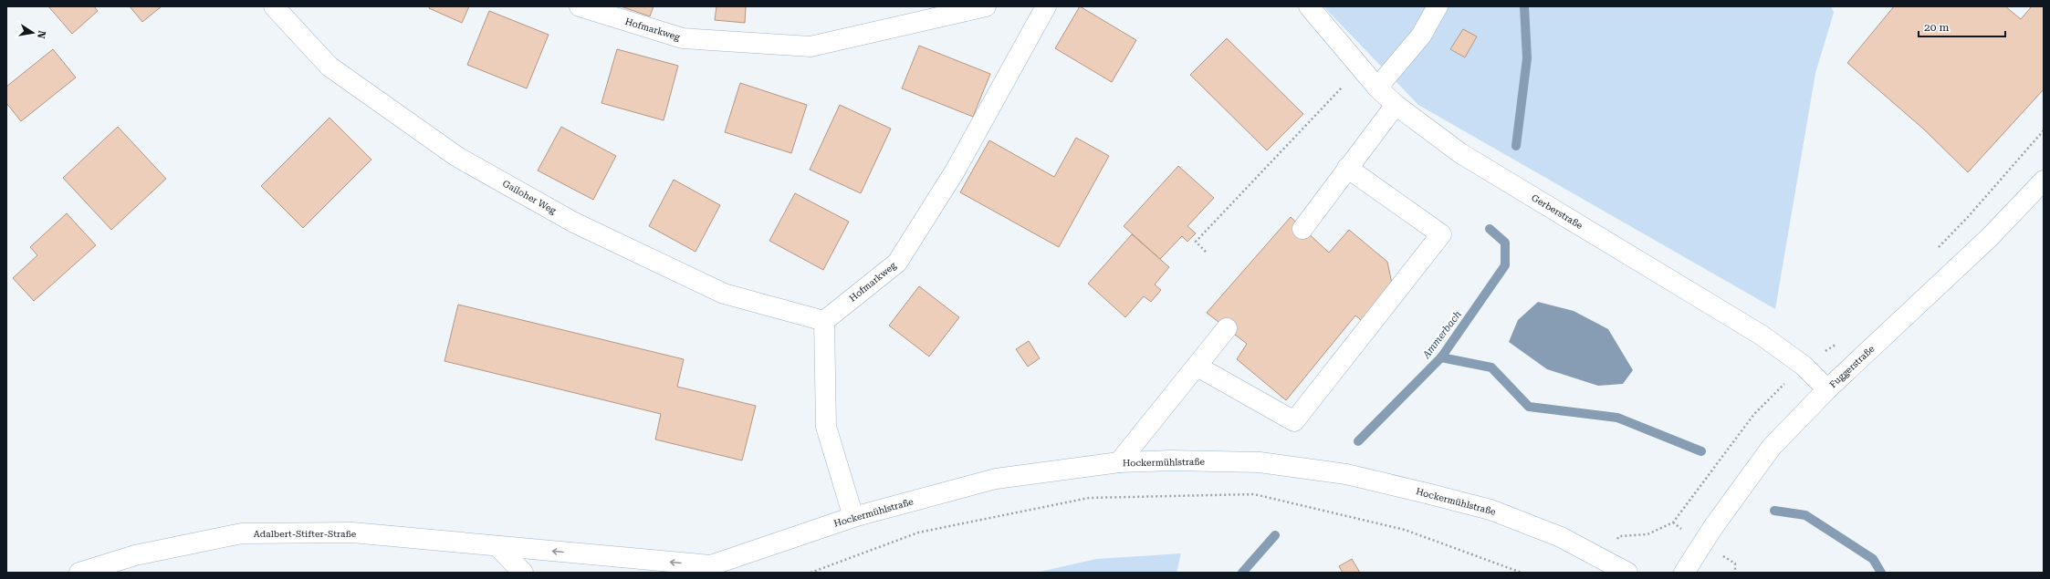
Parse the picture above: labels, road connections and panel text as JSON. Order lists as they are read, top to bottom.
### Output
{
  "streets": {
    "street": [
      "Hofmarkweg",
      "Gailoher Weg",
      "Gerberstraße",
      "Fuggerstraße",
      "Hockermühlstraße",
      "Adalbert-Stifter-Straße"
    ]
  },
  "crossings": [
    ["Hofmarkweg", "Gailoher Weg"],
    ["Gerberstraße", "Fuggerstraße"],
    ["Hockermühlstraße", "Adalbert-Stifter-Straße"]
  ],
  "water": ["Ammerbach"],
  "scale_bar": "20 m",
  "north": "right"
}
